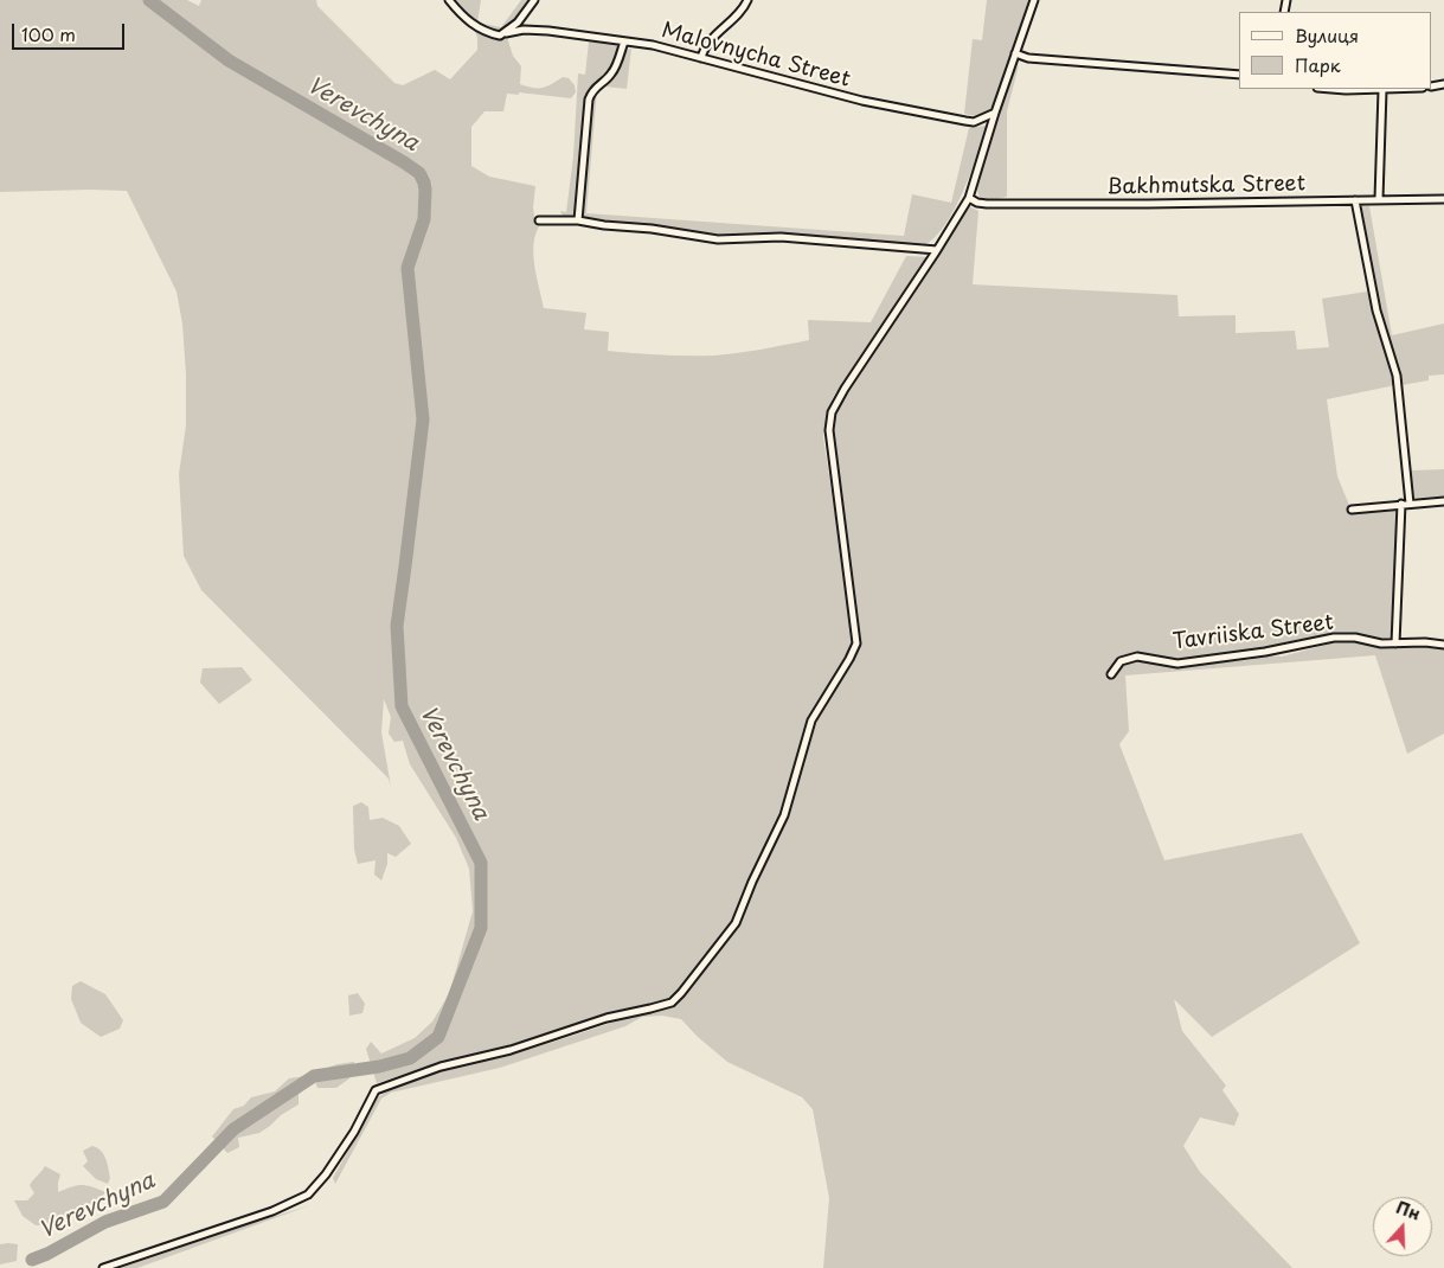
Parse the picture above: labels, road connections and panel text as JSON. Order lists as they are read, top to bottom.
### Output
{
  "streets": {
    "street": ["Malovnycha Street", "Bakhmutska Street", "Tavriiska Street"]
  },
  "water": ["Verevchyna"],
  "legend": ["Вулиця", "Парк"],
  "scale_bar": "100 m",
  "north": "top"
}
